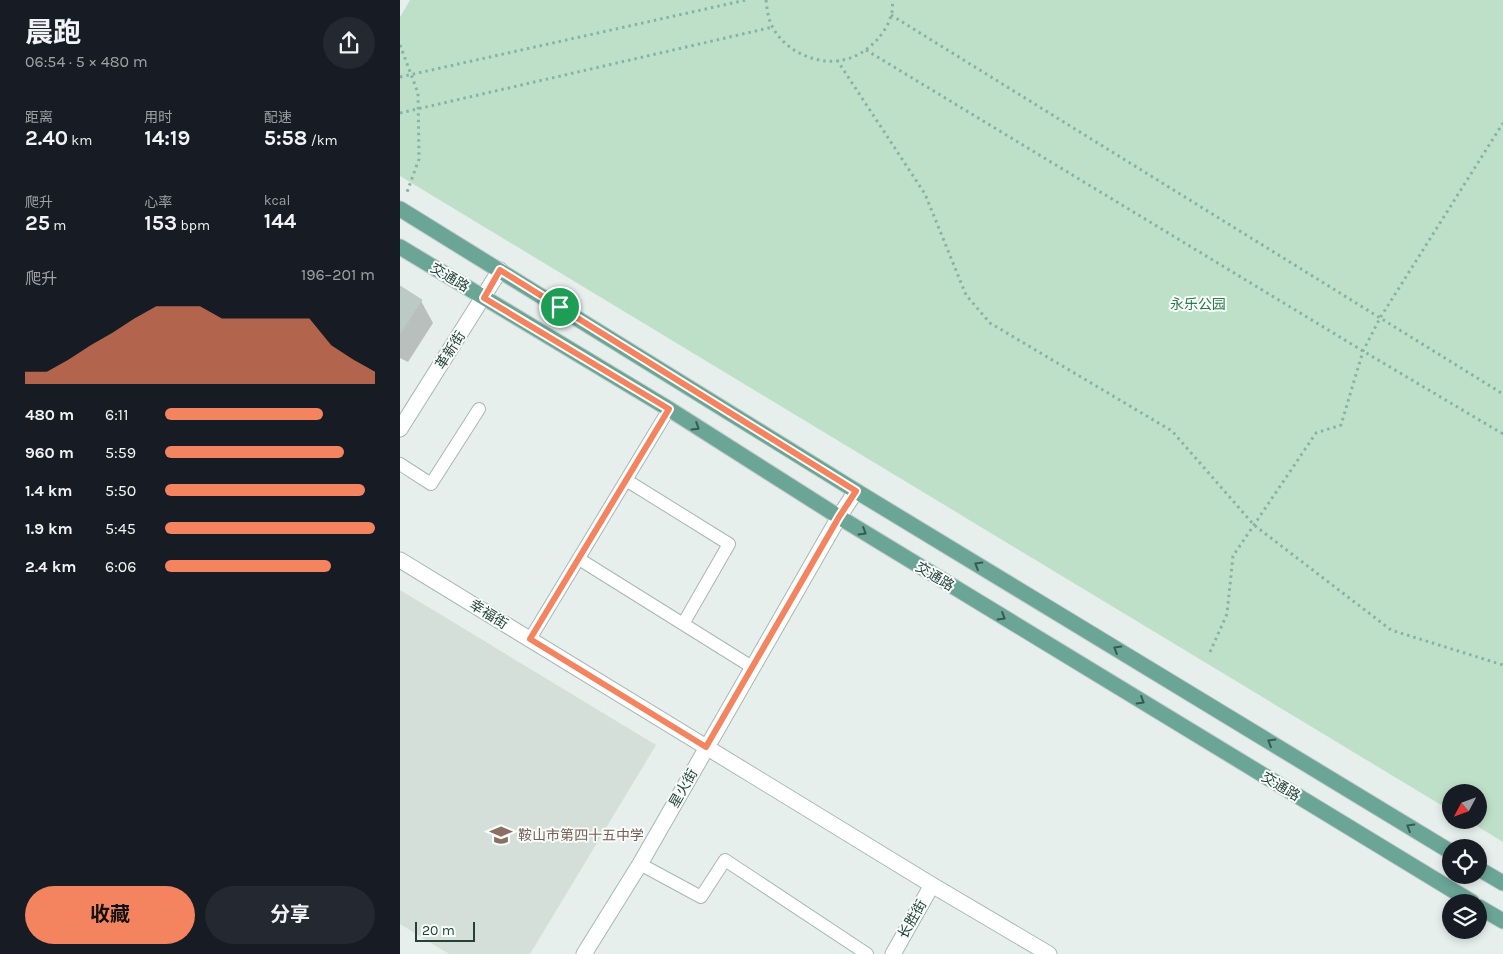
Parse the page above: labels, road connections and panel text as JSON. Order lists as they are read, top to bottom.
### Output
{
  "streets": {
    "main road": ["交通路"],
    "street": [
      "革新街",
      "幸福街",
      "星火街",
      "长胜街"
    ]
  },
  "crossings": [
    ["交通路", "革新街"],
    ["交通路", "星火街"],
    ["幸福街", "星火街"],
    ["幸福街", "长胜街"]
  ],
  "parks": ["永乐公园"],
  "places": {
    "school or university": ["鞍山市第四十五中学"]
  },
  "scale_bar": "20 m",
  "north": "bottom left",
  "page": {
    "heading": ["晨跑", "06:54 · 5 × 480 m"],
    "stats": [
      ["距离", "2.40 km"],
      ["用时", "14:19"],
      ["配速", "5:58 /km"],
      ["爬升", "25 m"],
      ["心率", "153 bpm"],
      ["kcal", "144"]
    ],
    "chart": ["爬升", "196–201 m"],
    "list": [
      {
        "name": "480 m",
        "note": "6:11"
      },
      {
        "name": "960 m",
        "note": "5:59"
      },
      {
        "name": "1.4 km",
        "note": "5:50"
      },
      {
        "name": "1.9 km",
        "note": "5:45"
      },
      {
        "name": "2.4 km",
        "note": "6:06"
      }
    ],
    "buttons": ["收藏", "分享"],
    "scale": "20 m"
  }
}
